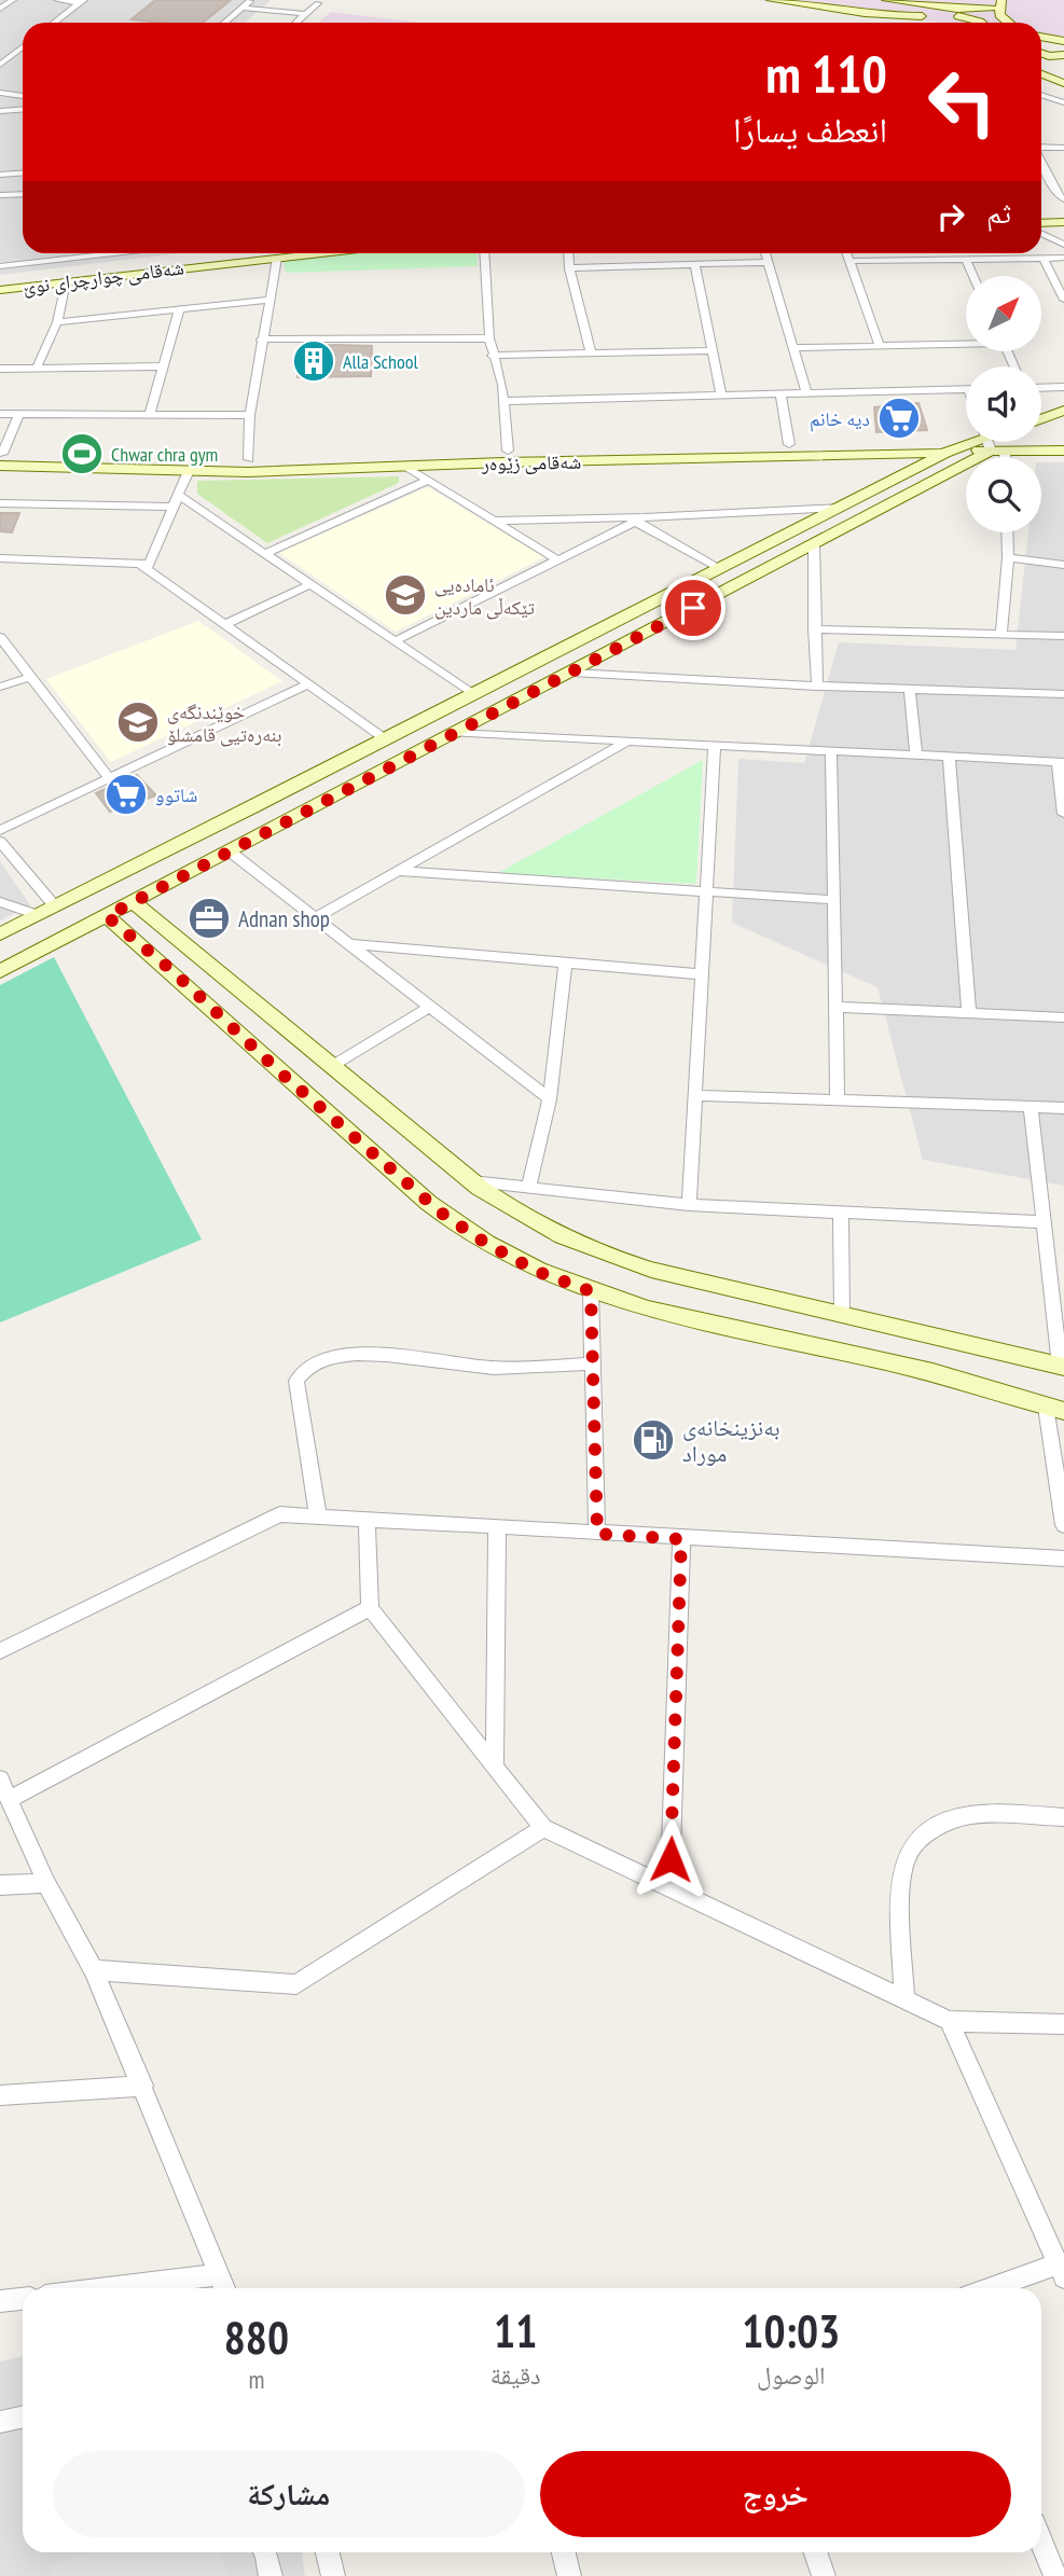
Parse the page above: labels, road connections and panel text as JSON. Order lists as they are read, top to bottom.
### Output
{
  "streets": {
    "street": ["شەقامی چوارچرای نوێ", "شەقامی زێوەر"]
  },
  "places": {
    "building": ["Alla School"],
    "supermarket": ["دیە خانم", "شاتوو"],
    "sports": ["Chwar chra gym"],
    "school or university": ["ئامادەیی تێکەڵی ماردین", "خوێندنگەی بنەرەتیی قامشلۆ"],
    "office": ["Adnan shop"],
    "fuel station": ["بەنزینخانەی موراد"]
  },
  "north": "top right",
  "page": {
    "turn": ["110 m", "انعطف يسارًا"],
    "then": "ثم",
    "eta": [
      "10:03",
      "الوصول",
      "11",
      "دقيقة",
      "880",
      "m"
    ],
    "buttons": ["خروج", "مشاركة"]
  }
}
